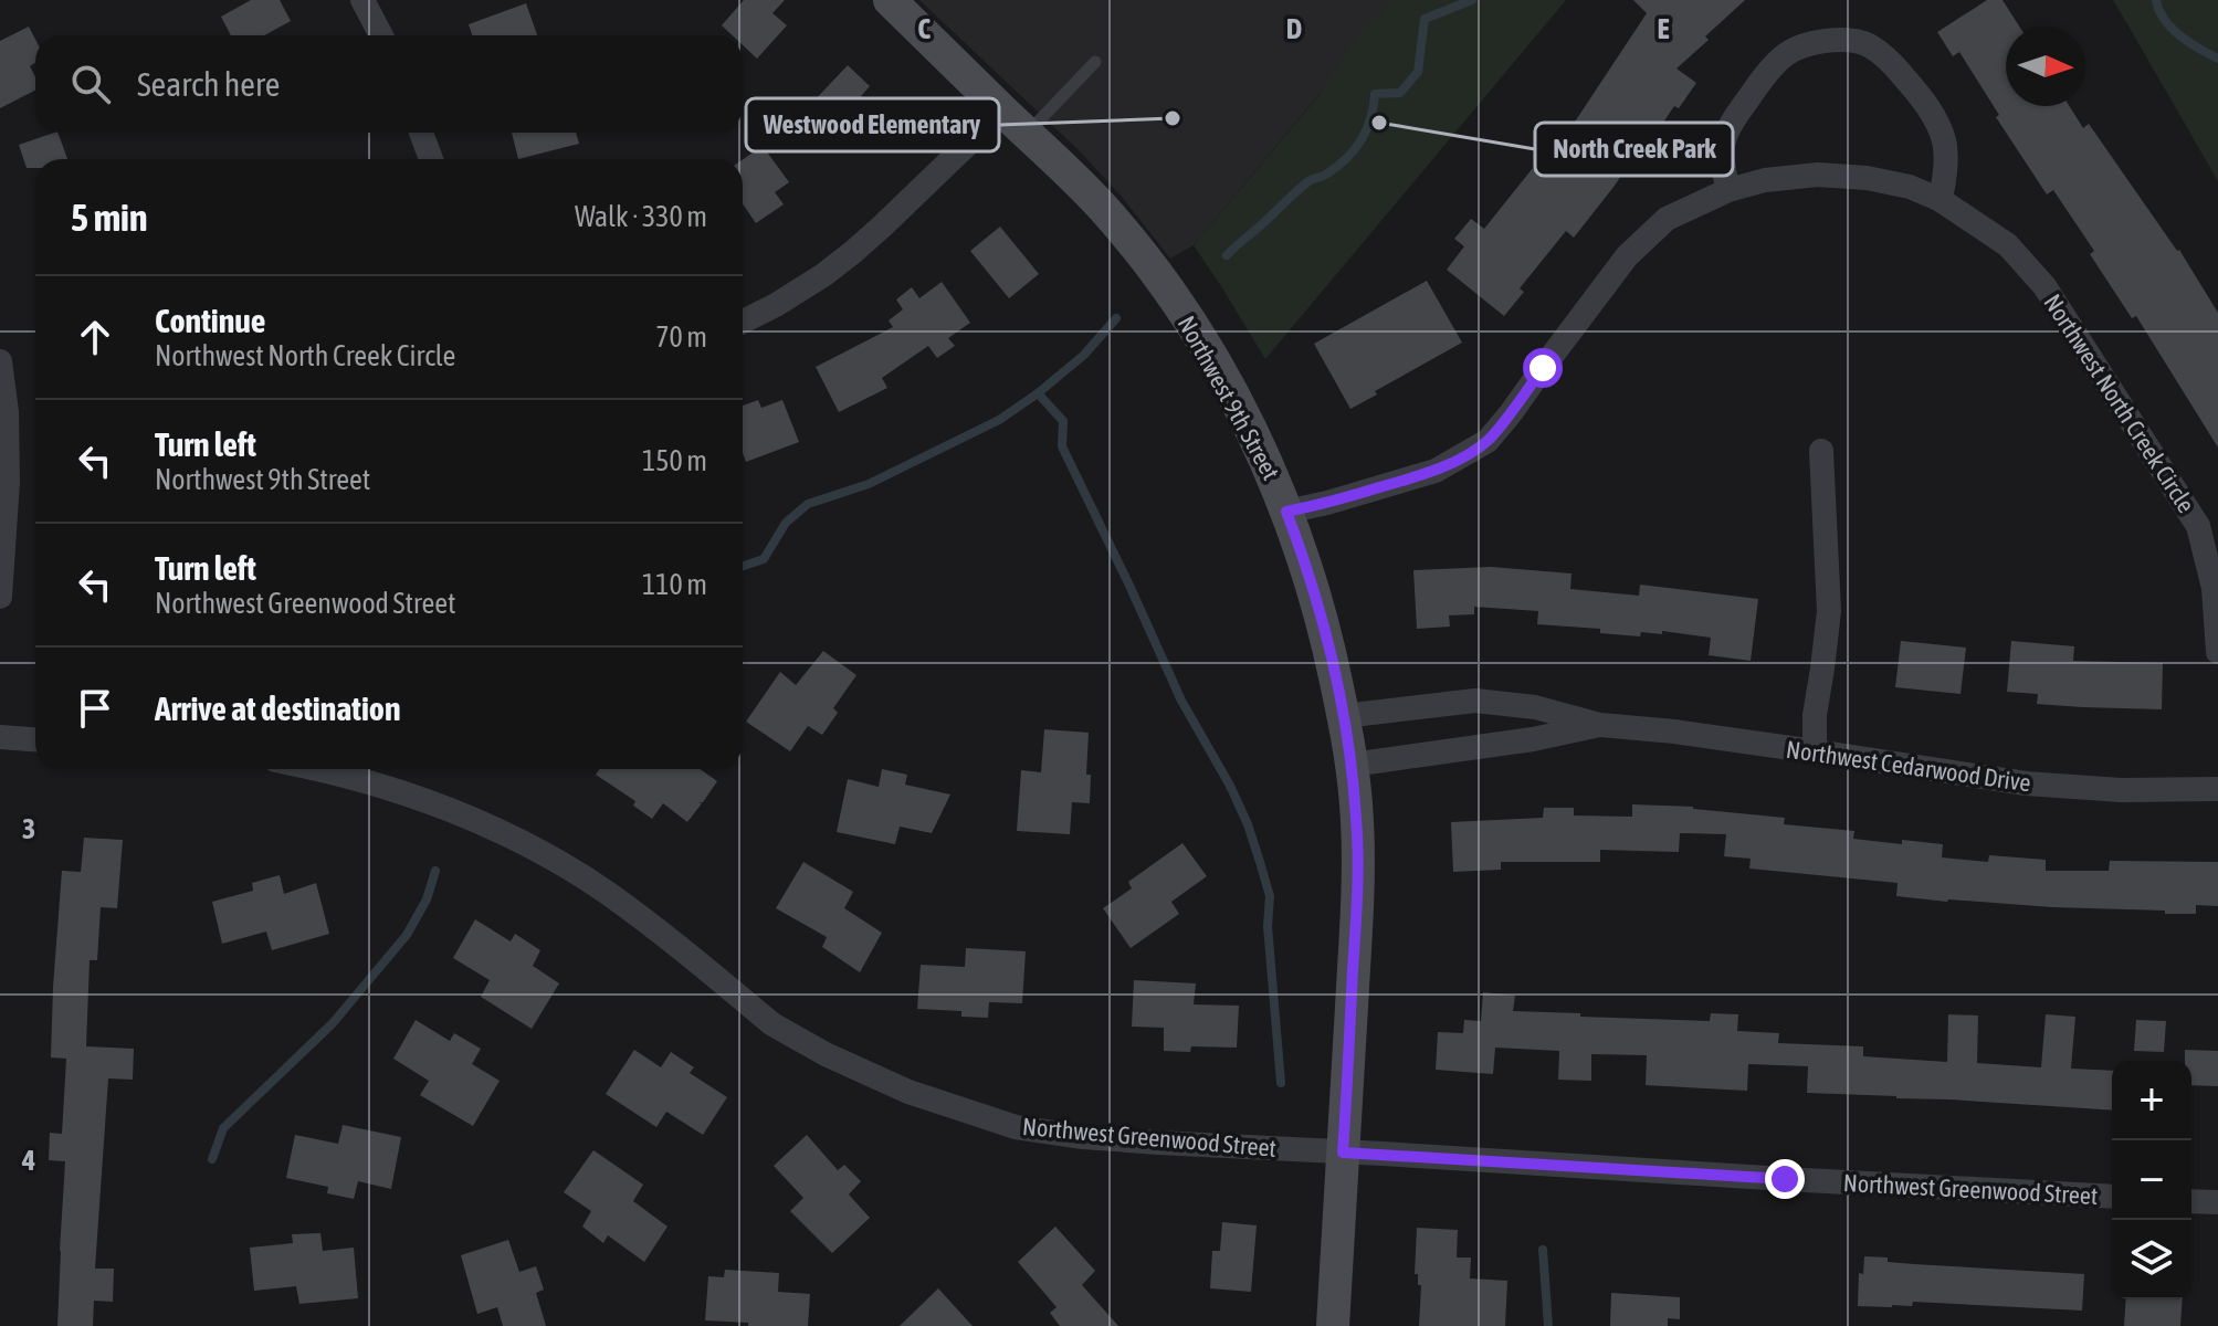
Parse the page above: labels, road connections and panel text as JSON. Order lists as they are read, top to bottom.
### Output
{
  "streets": {
    "street": [
      "Northwest 9th Street",
      "Northwest North Creek Circle",
      "Northwest Cedarwood Drive",
      "Northwest Greenwood Street"
    ]
  },
  "crossings": [
    ["Northwest 9th Street", "Northwest North Creek Circle"],
    ["Northwest 9th Street", "Northwest Cedarwood Drive"],
    ["Northwest 9th Street", "Northwest Greenwood Street"]
  ],
  "places": ["Westwood Elementary", "North Creek Park"],
  "north": "right",
  "page": {
    "search": "Search here",
    "heading": ["5 min", "Walk · 330 m"],
    "list": [
      ["Continue", "Northwest North Creek Circle", "70 m"],
      ["Turn left", "Northwest 9th Street", "150 m"],
      ["Turn left", "Northwest Greenwood Street", "110 m"],
      "Arrive at destination"
    ],
    "map_buttons": ["+", "−"]
  },
  "grid": {
    "columns": ["C", "D", "E"],
    "rows": ["3", "4"]
  }
}
